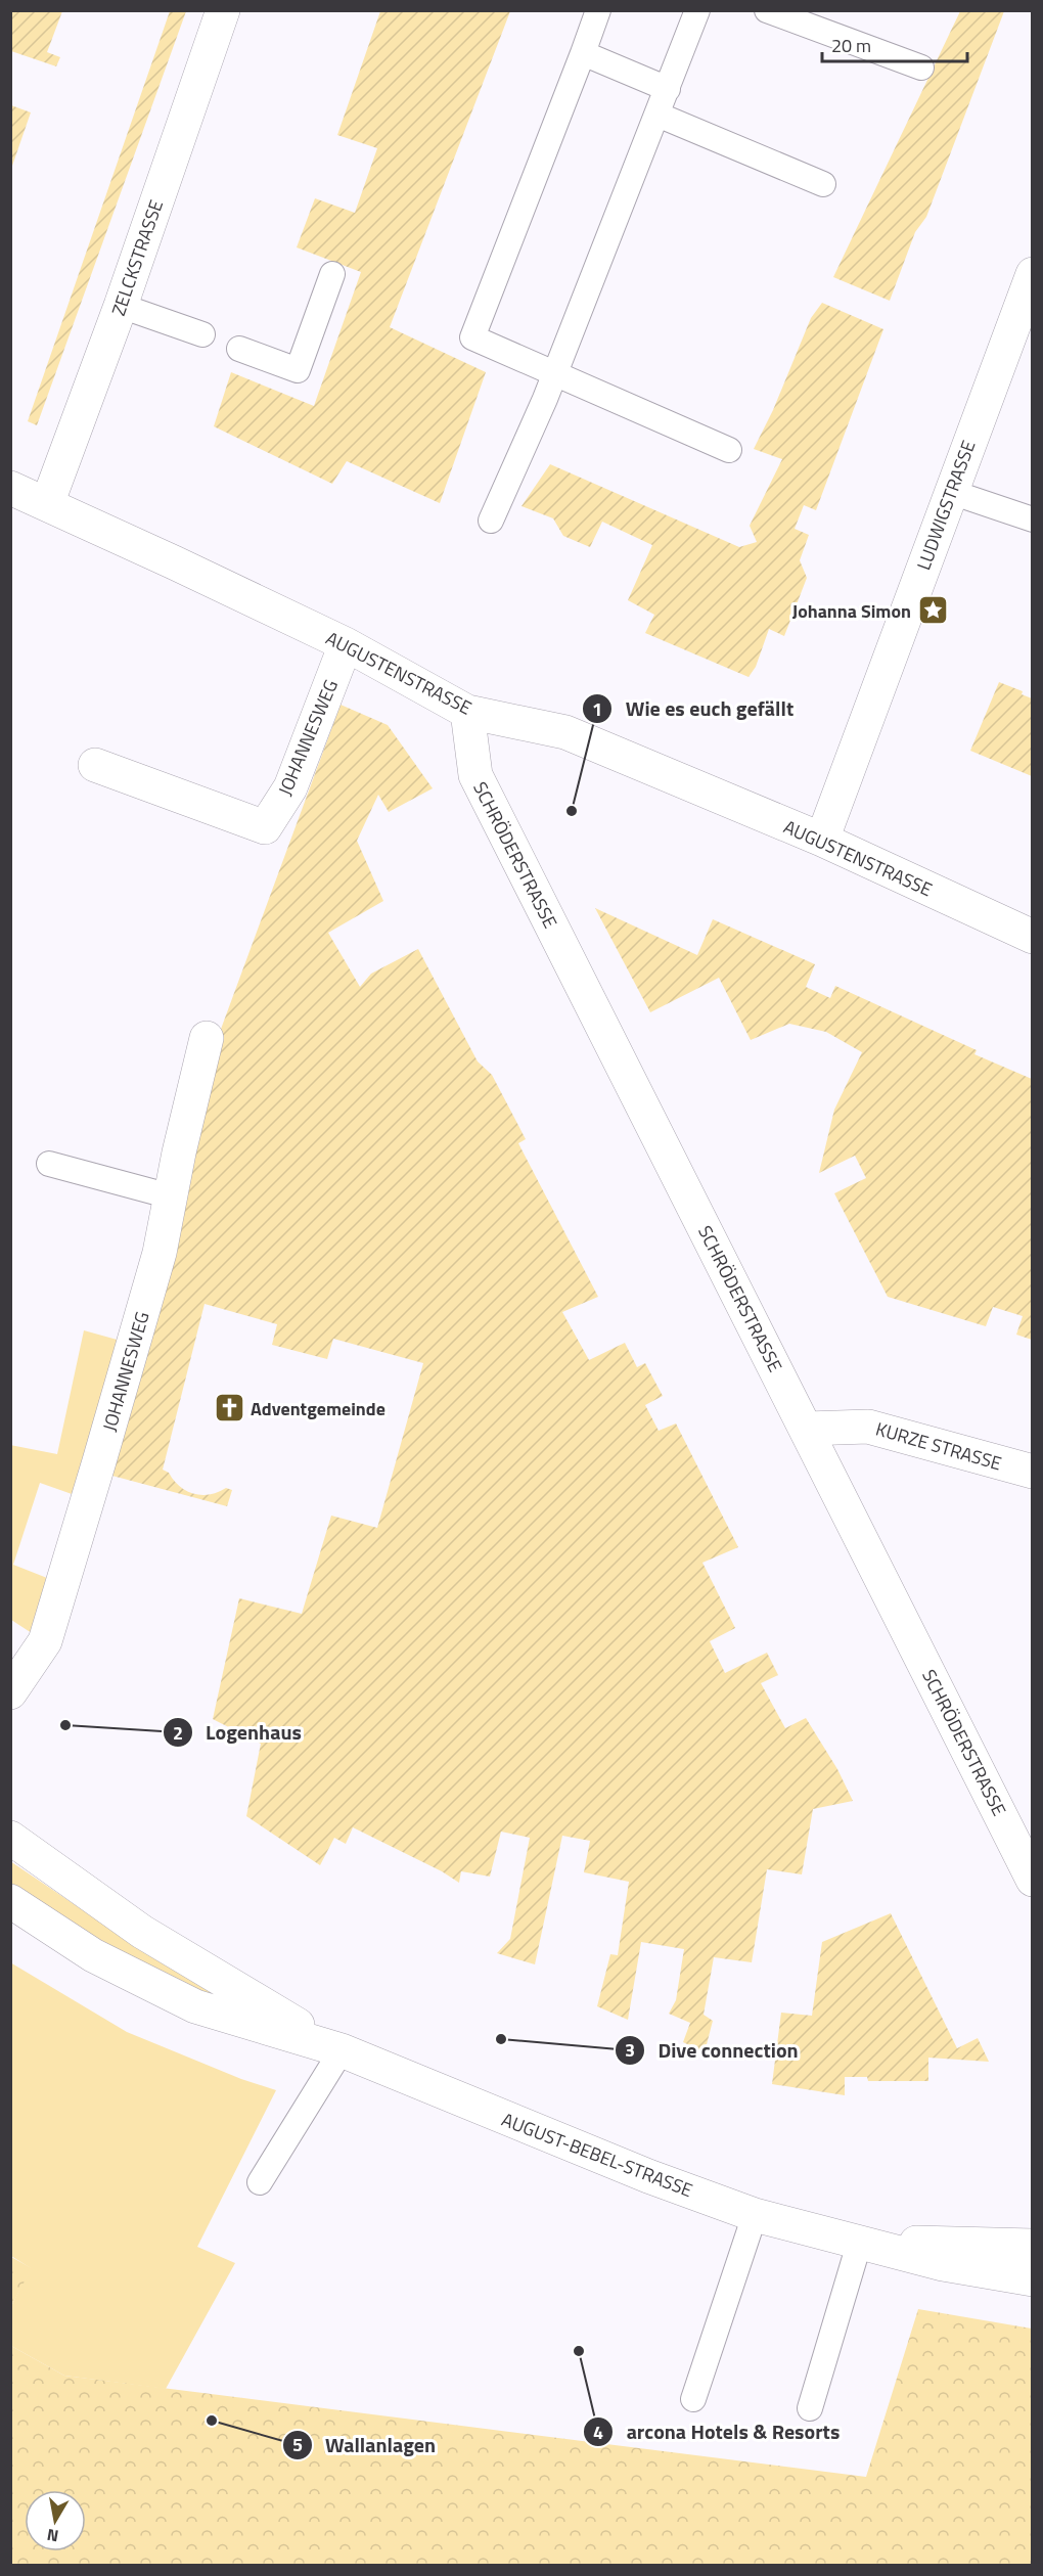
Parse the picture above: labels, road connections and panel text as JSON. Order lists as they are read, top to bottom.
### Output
{
  "streets": {
    "street": [
      "ZELCKSTRASSE",
      "LUDWIGSTRASSE",
      "AUGUSTENSTRASSE",
      "JOHANNESWEG",
      "SCHRÖDERSTRASSE",
      "KURZE STRASSE",
      "AUGUST-BEBEL-STRASSE"
    ]
  },
  "crossings": [
    ["ZELCKSTRASSE", "AUGUSTENSTRASSE"],
    ["LUDWIGSTRASSE", "AUGUSTENSTRASSE"],
    ["AUGUSTENSTRASSE", "JOHANNESWEG"],
    ["AUGUSTENSTRASSE", "SCHRÖDERSTRASSE"],
    ["SCHRÖDERSTRASSE", "KURZE STRASSE"]
  ],
  "places": {
    "place": ["Johanna Simon"],
    "other": [
      "Wie es euch gefällt",
      "Logenhaus",
      "Dive connection",
      "arcona Hotels & Resorts",
      "Wallanlagen"
    ],
    "church": ["Adventgemeinde"]
  },
  "scale_bar": "20 m",
  "north": "bottom"
}
